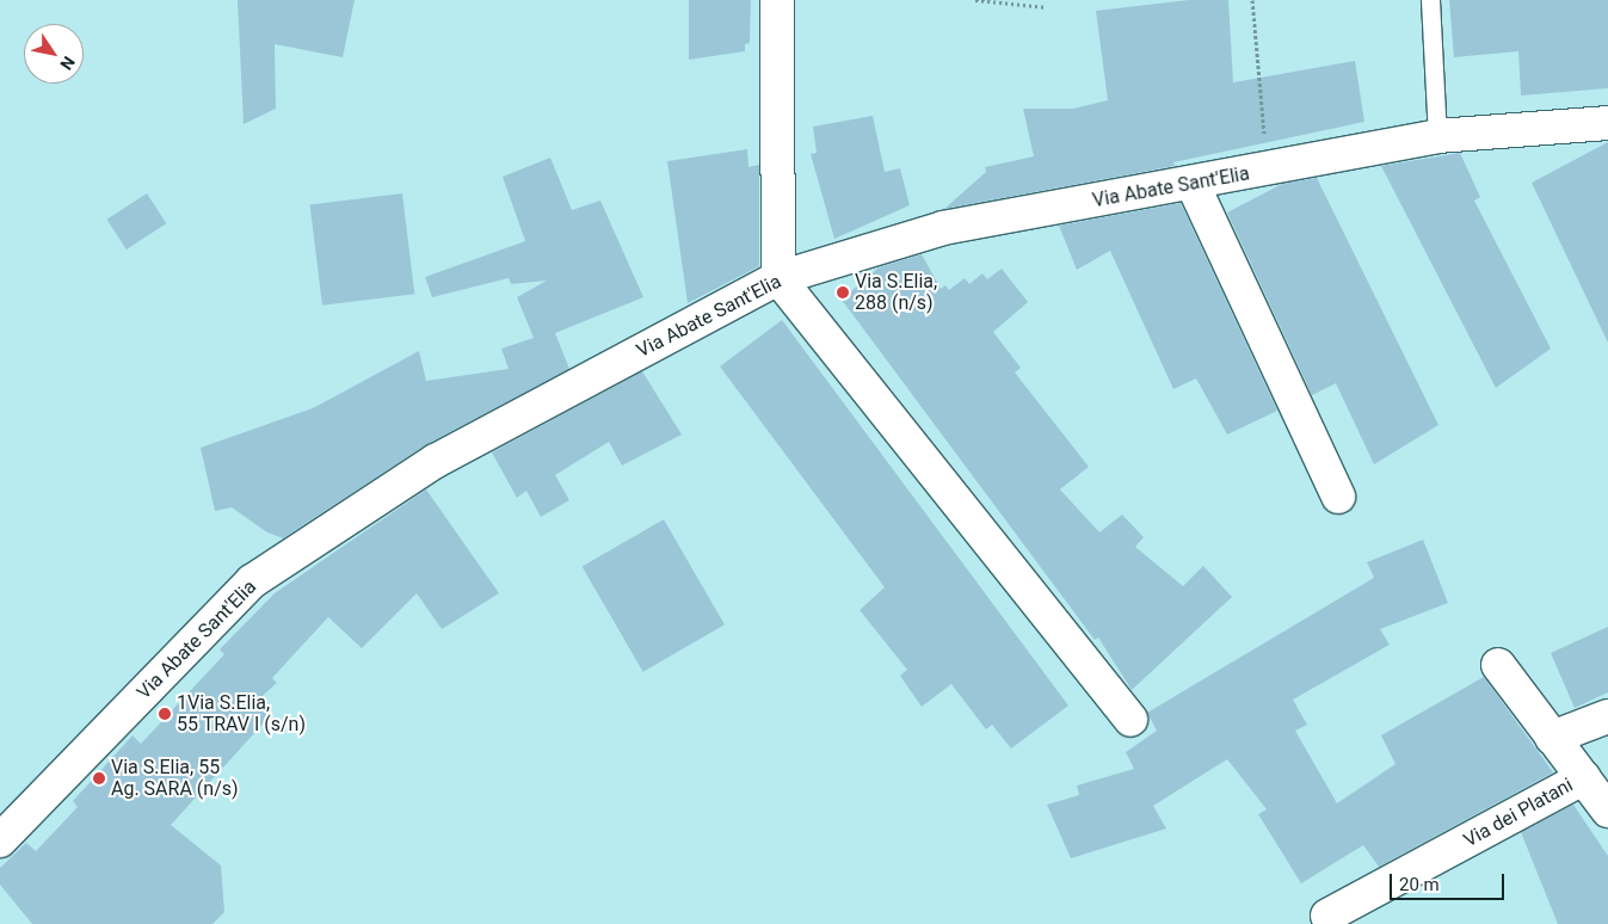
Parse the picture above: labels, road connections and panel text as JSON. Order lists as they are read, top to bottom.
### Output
{
  "streets": {
    "street": ["Via Abate Sant'Elia", "Via dei Platani"]
  },
  "places": ["Via S.Elia, 288 (n/s)", "1Via S.Elia, 55 TRAV I (s/n)", "Via S.Elia, 55 Ag. SARA (n/s)"],
  "scale_bar": "20 m",
  "north": "bottom right"
}
